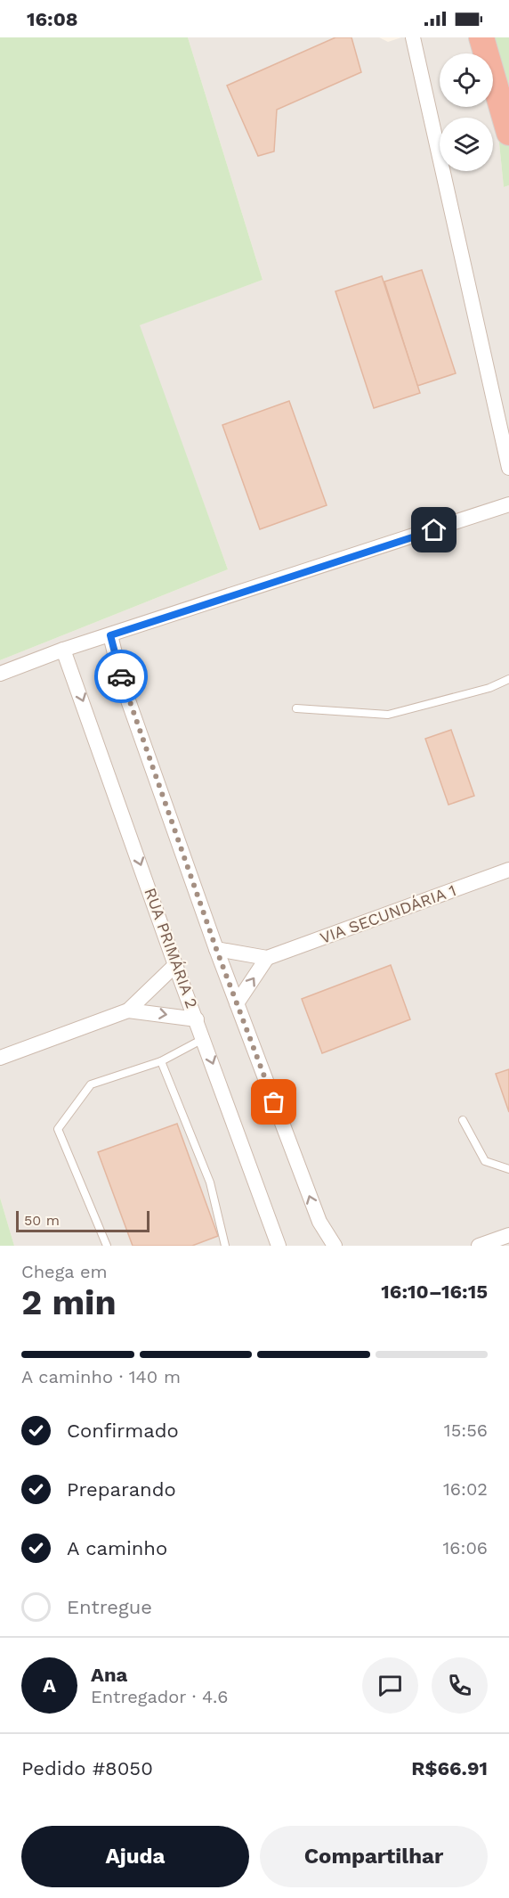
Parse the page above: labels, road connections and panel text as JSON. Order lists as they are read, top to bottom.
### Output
{
  "streets": {
    "street": ["VIA SECUNDÁRIA 1", "RUA PRIMÁRIA 2"]
  },
  "scale_bar": "50 m",
  "page": {
    "status": "16:08",
    "scale": "50 m",
    "heading": ["2 min", "Chega em", "16:10–16:15"],
    "panel": [
      "Ana",
      "Entregador · 4.6",
      "Pedido #8050",
      "R$66.91"
    ],
    "bar": "A caminho · 140 m",
    "list": [
      ["Confirmado", "15:56"],
      ["Preparando", "16:02"],
      ["A caminho", "16:06"],
      "Entregue"
    ],
    "round": "A",
    "buttons": ["Ajuda", "Compartilhar"]
  }
}
